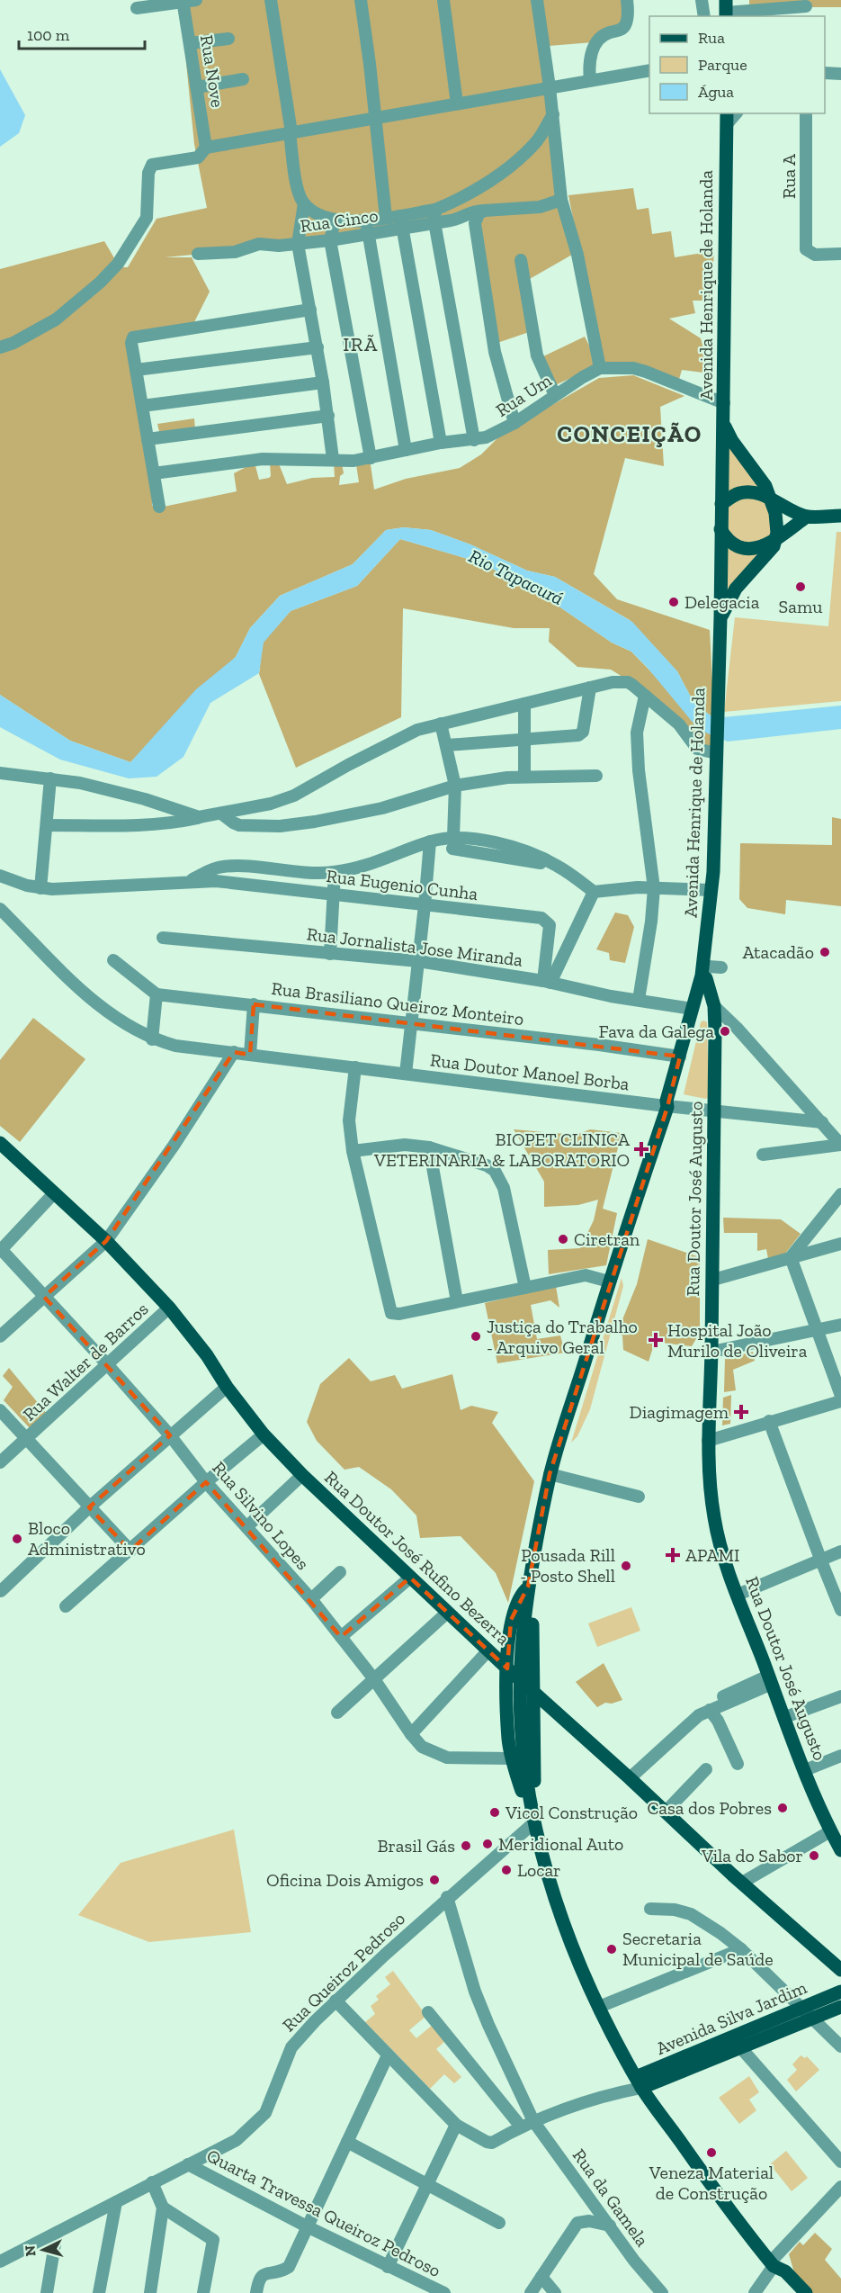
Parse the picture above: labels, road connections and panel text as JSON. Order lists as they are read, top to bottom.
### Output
{
  "streets": {
    "main road": [
      "Avenida Henrique de Holanda",
      "Rua Doutor José Augusto",
      "Rua Doutor José Rufino Bezerra",
      "Avenida Silva Jardim"
    ],
    "street": [
      "Rua Nove",
      "Rua A",
      "Rua Cinco",
      "Rua Um",
      "Rua Eugenio Cunha",
      "Rua Jornalista Jose Miranda",
      "Rua Brasiliano Queiroz Monteiro",
      "Rua Doutor Manoel Borba",
      "Rua Walter de Barros",
      "Rua Silvino Lopes",
      "Rua Queiroz Pedroso",
      "Rua da Gamela",
      "Quarta Travessa Queiroz Pedroso"
    ]
  },
  "crossings": [
    ["Avenida Henrique de Holanda", "Rua Jornalista Jose Miranda"],
    ["Avenida Henrique de Holanda", "Rua Brasiliano Queiroz Monteiro"],
    ["Avenida Henrique de Holanda", "Rua Doutor Manoel Borba"],
    ["Avenida Henrique de Holanda", "Rua Queiroz Pedroso"],
    ["Avenida Henrique de Holanda", "Avenida Silva Jardim"],
    ["Rua Eugenio Cunha", "Rua Jornalista Jose Miranda"],
    ["Rua Doutor Manoel Borba", "Rua Doutor José Augusto"],
    ["Rua Walter de Barros", "Rua Silvino Lopes"],
    ["Rua Walter de Barros", "Rua Doutor José Rufino Bezerra"],
    ["Rua Queiroz Pedroso", "Rua da Gamela"],
    ["Rua Queiroz Pedroso", "Quarta Travessa Queiroz Pedroso"]
  ],
  "districts": ["IRÃ", "CONCEIÇÃO"],
  "water": ["Rio Tapacurá"],
  "places": {
    "other": [
      "Samu",
      "Delegacia",
      "Atacadão",
      "Fava da Galega",
      "Ciretran",
      "Justiça do Trabalho - Arquivo Geral",
      "Bloco Administrativo",
      "Pousada Rill - Posto Shell",
      "Casa dos Pobres",
      "Vicol Construção",
      "Meridional Auto",
      "Brasil Gás",
      "Vila do Sabor",
      "Locar",
      "Oficina Dois Amigos",
      "Secretaria Municipal de Saúde",
      "Veneza Material de Construção"
    ],
    "health": [
      "BIOPET CLINICA VETERINARIA & LABORATORIO",
      "Hospital João Murilo de Oliveira",
      "Diagimagem",
      "APAMI"
    ]
  },
  "legend": ["Rua", "Parque", "Água"],
  "scale_bar": "100 m",
  "north": "left"
}
